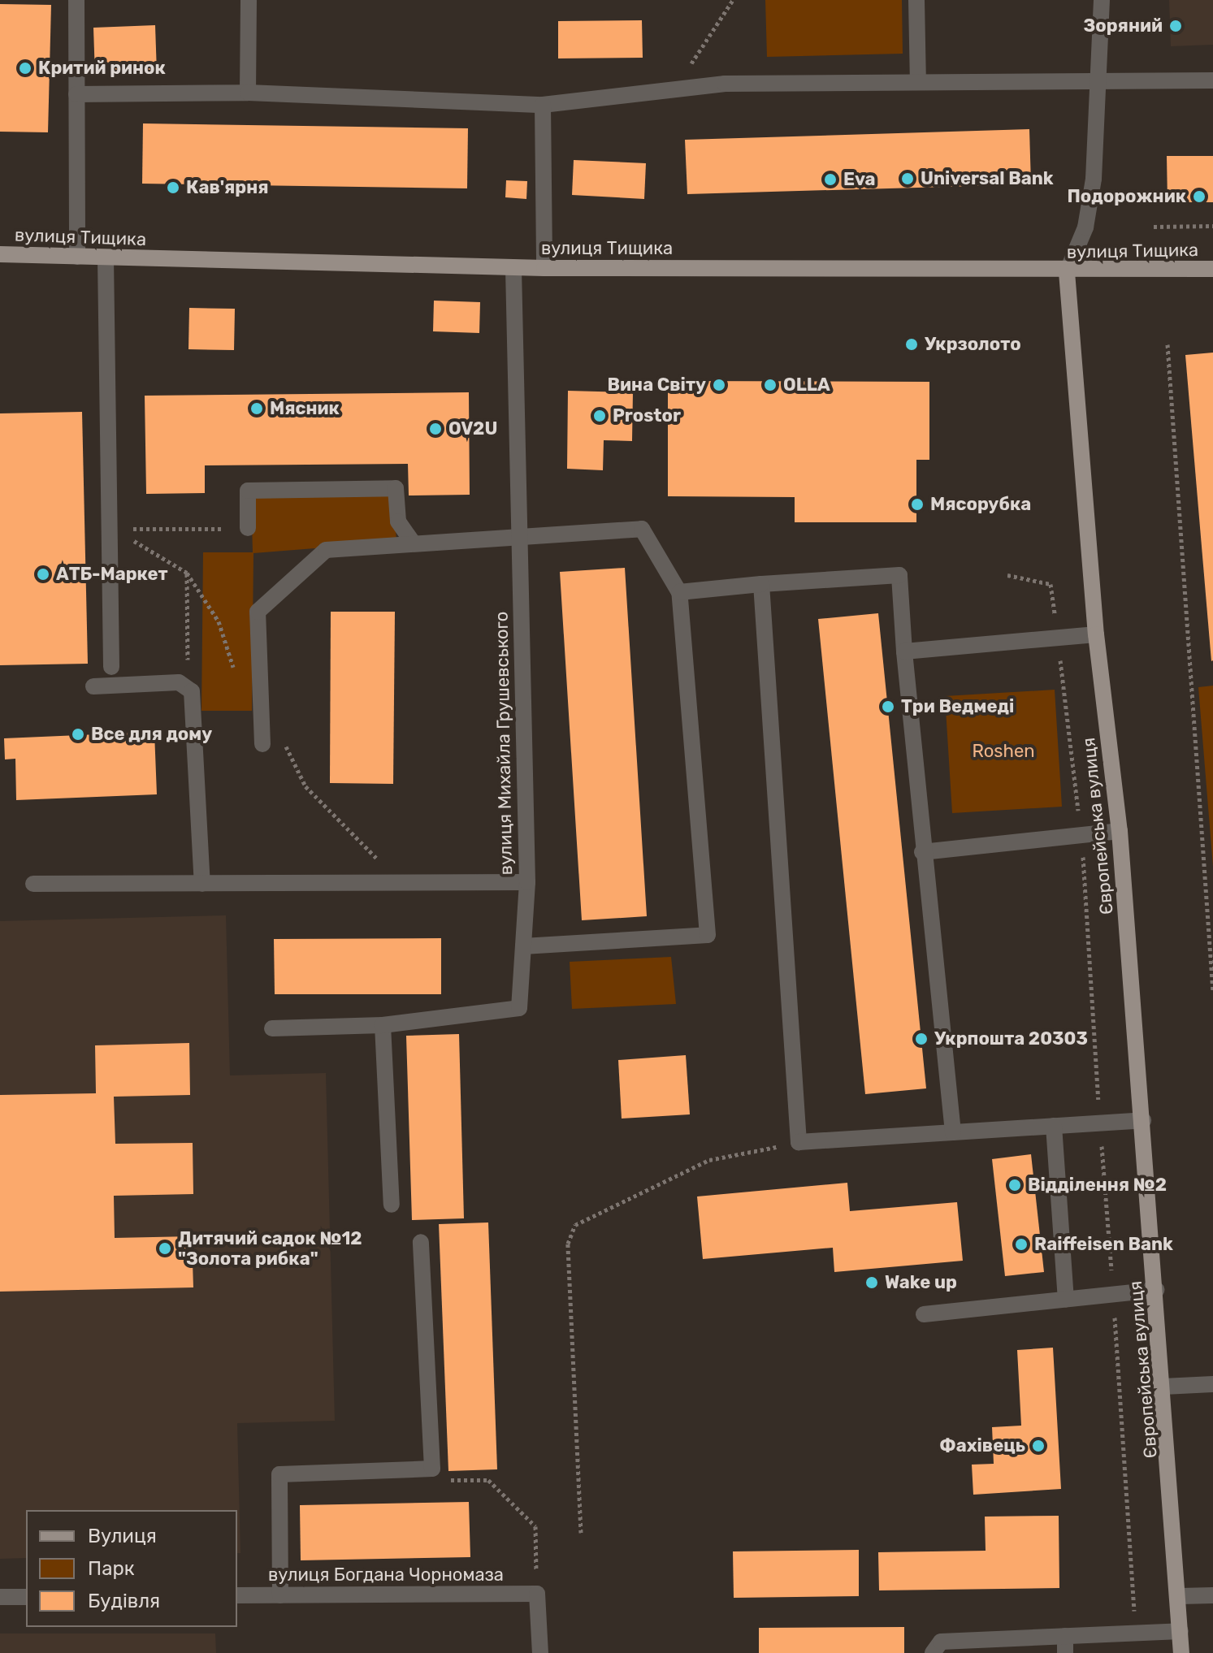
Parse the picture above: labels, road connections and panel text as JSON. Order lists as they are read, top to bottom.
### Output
{
  "streets": {
    "main road": ["вулиця Тищика", "Європейська вулиця"],
    "street": ["вулиця Михайла Грушевського", "вулиця Богдана Чорномаза"]
  },
  "crossings": [
    ["вулиця Тищика", "вулиця Михайла Грушевського"],
    ["вулиця Тищика", "Європейська вулиця"]
  ],
  "parks": ["Roshen"],
  "places": [
    "Зоряний",
    "Критий ринок",
    "Universal Bank",
    "Eva",
    "Кав'ярня",
    "Подорожник",
    "Укрзолото",
    "Вина Світу",
    "OLLA",
    "Мясник",
    "Prostor",
    "OV2U",
    "Мясорубка",
    "АТБ-Маркет",
    "Три Ведмеді",
    "Все для дому",
    "Укрпошта 20303",
    "Відділення №2",
    "Raiffeisen Bank",
    "Дитячий садок №12 \"Золота рибка\"",
    "Wake up",
    "Фахівець"
  ],
  "legend": ["Вулиця", "Парк", "Будівля"]
}
